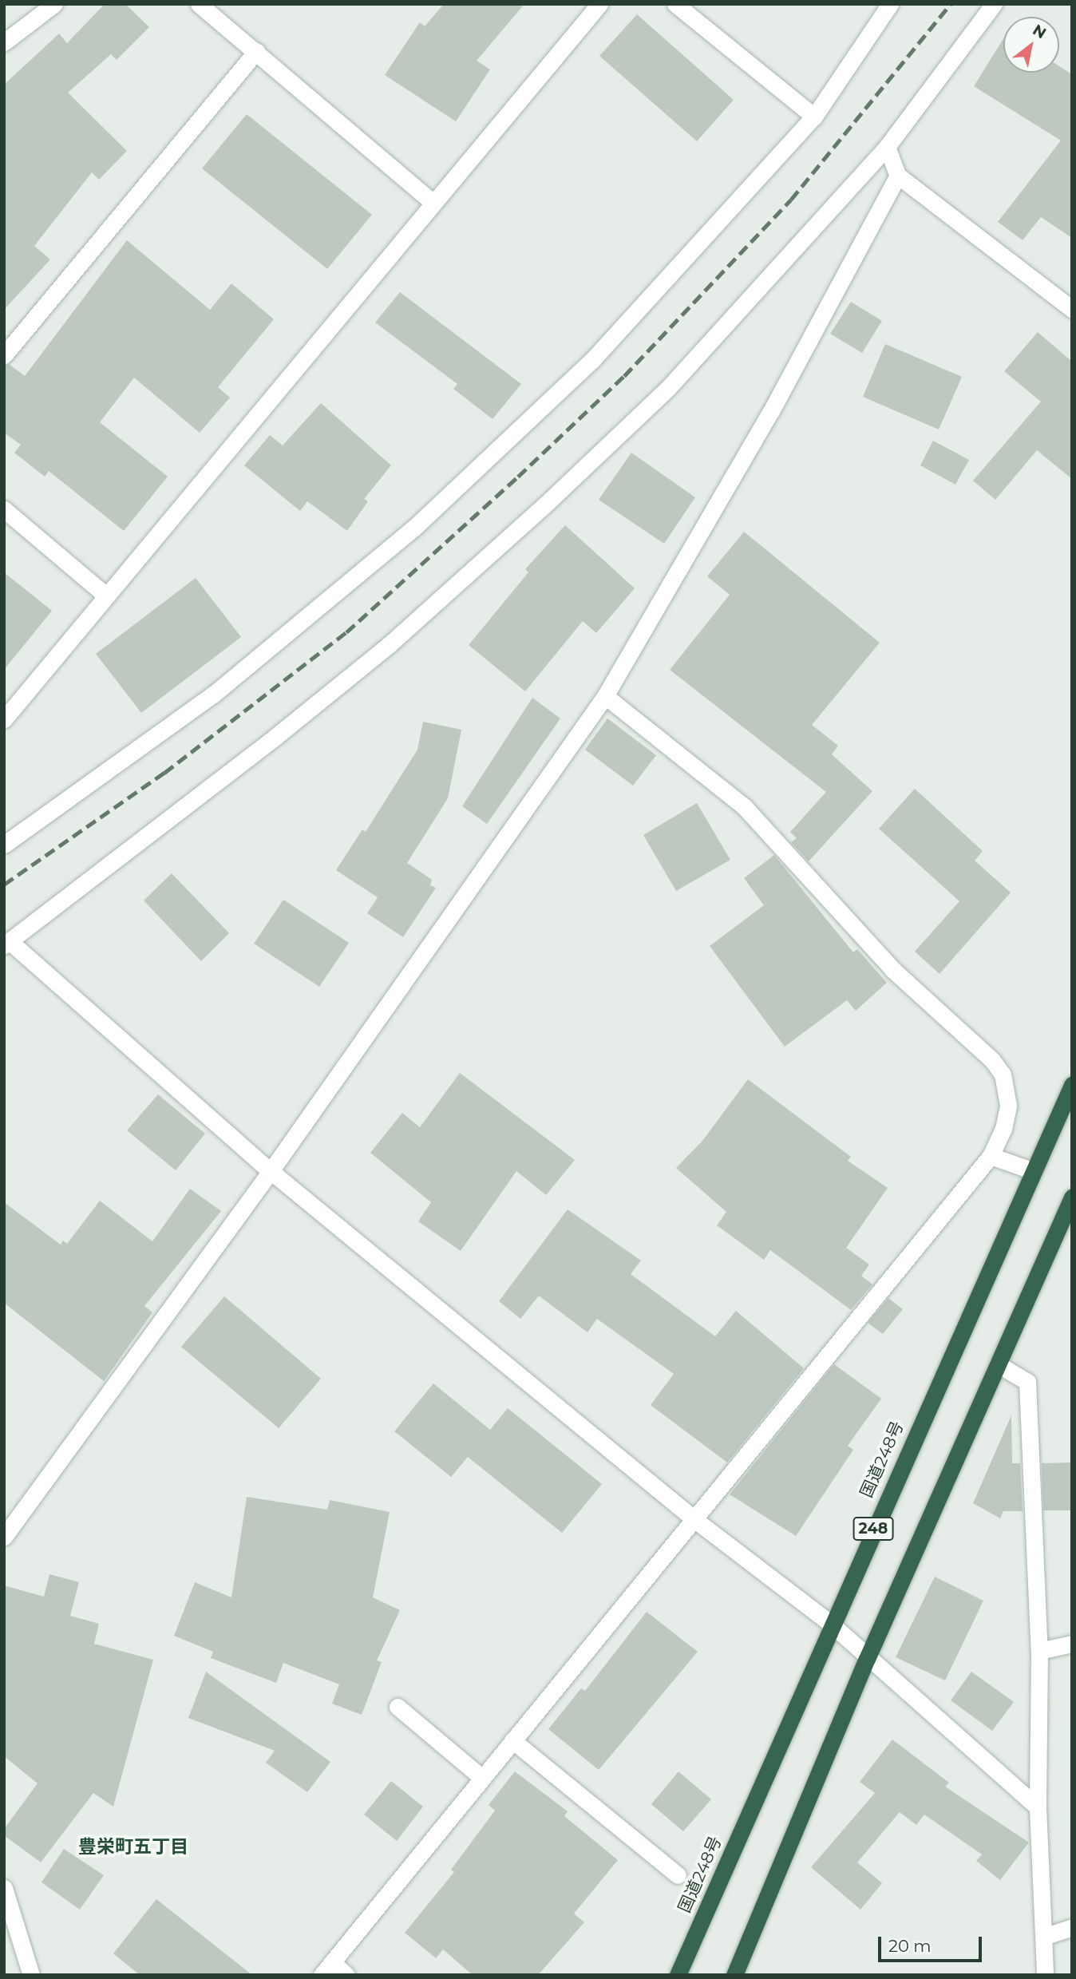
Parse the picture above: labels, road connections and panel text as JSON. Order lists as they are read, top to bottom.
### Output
{
  "streets": {
    "highway": ["国道248号", "248"]
  },
  "districts": ["豊栄町五丁目"],
  "scale_bar": "20 m",
  "north": "top right"
}
